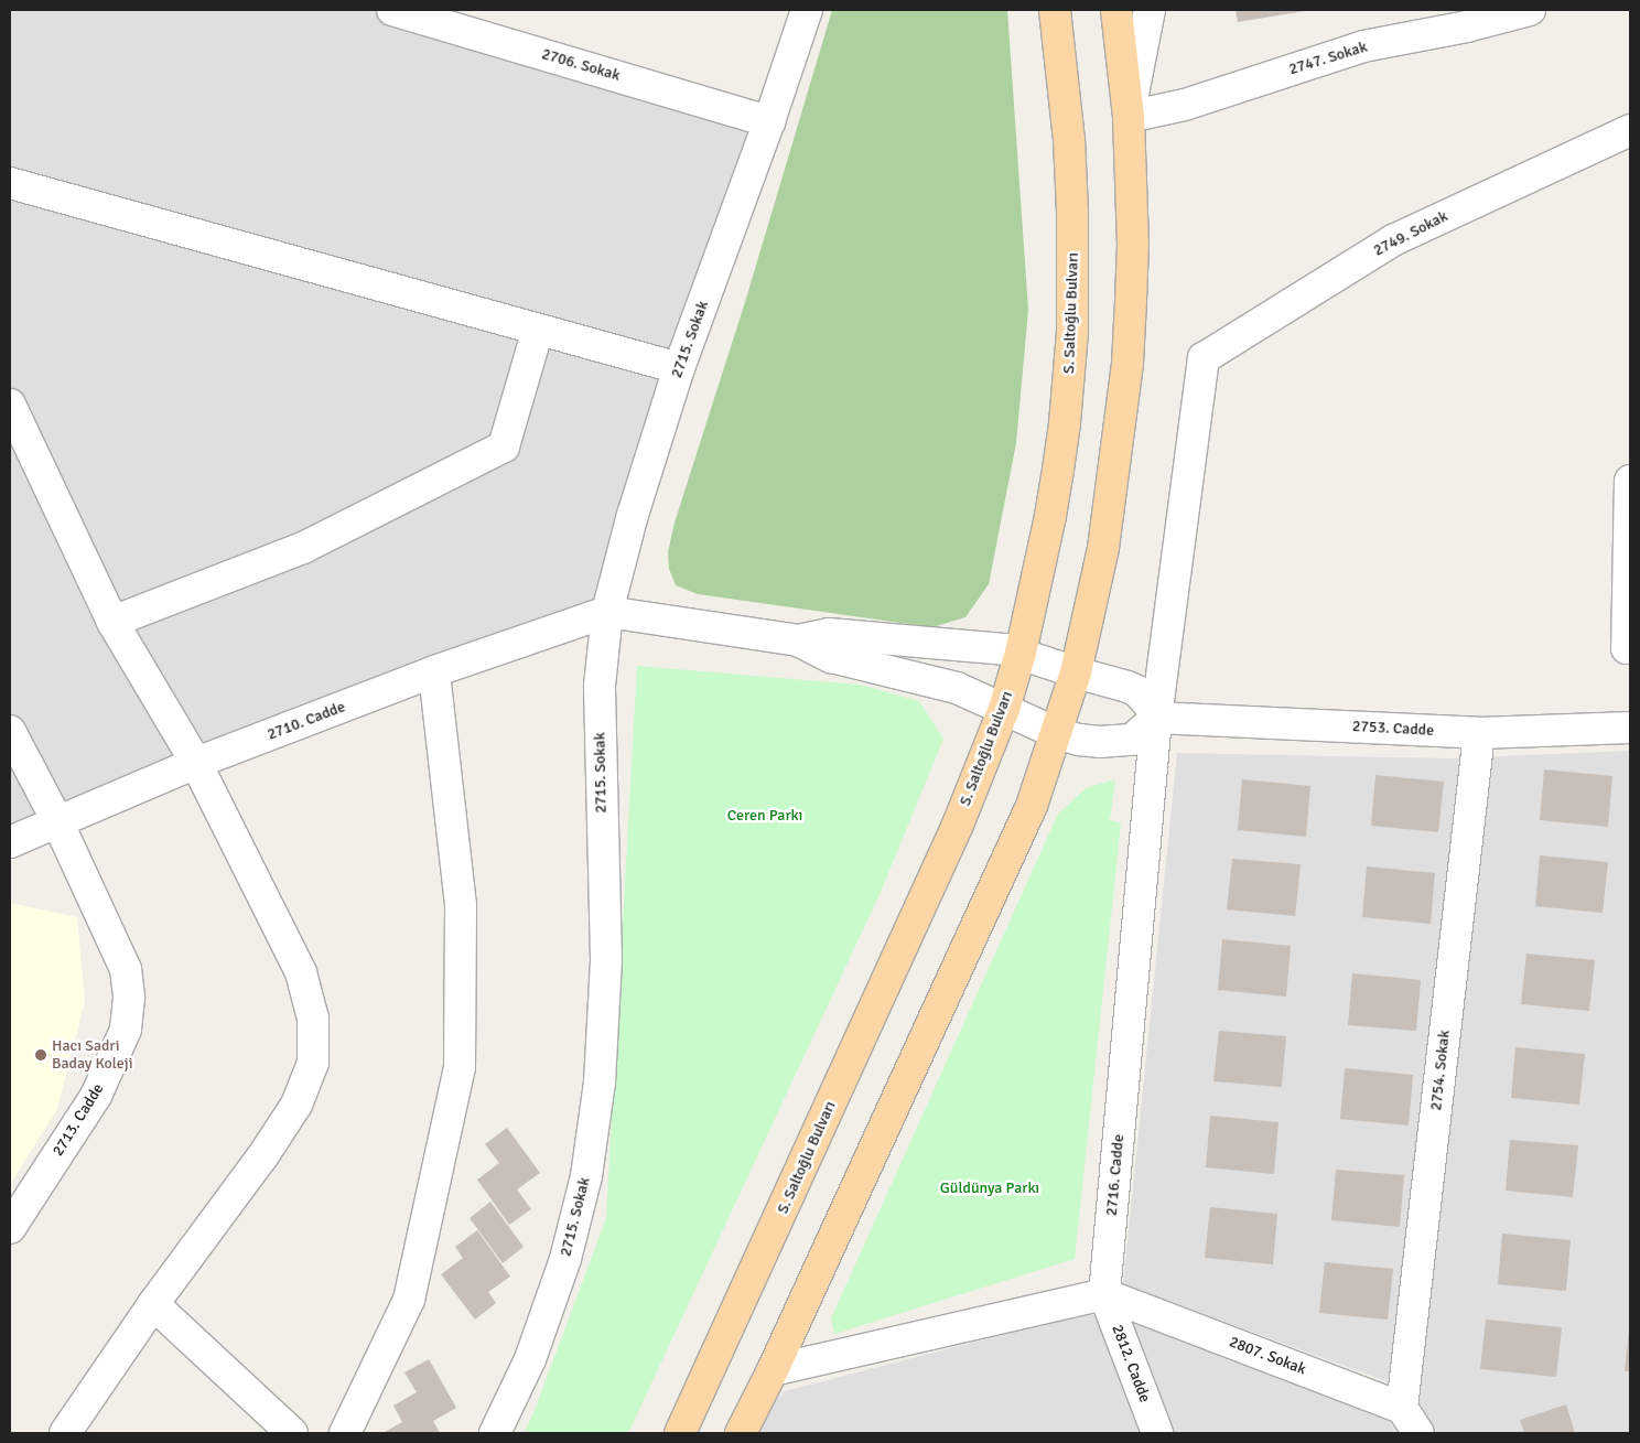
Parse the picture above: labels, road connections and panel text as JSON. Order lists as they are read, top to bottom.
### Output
{
  "streets": {
    "main road": ["S. Saltoğlu Bulvarı"],
    "street": [
      "2747. Sokak",
      "2706. Sokak",
      "2749. Sokak",
      "2715. Sokak",
      "2710. Cadde",
      "2753. Cadde",
      "2754. Sokak",
      "2713. Cadde",
      "2716. Cadde",
      "2807. Sokak",
      "2812. Cadde"
    ]
  },
  "crossings": [
    ["2706. Sokak", "2715. Sokak"],
    ["2749. Sokak", "2716. Cadde"],
    ["2715. Sokak", "2710. Cadde"],
    ["2710. Cadde", "2713. Cadde"],
    ["2753. Cadde", "2754. Sokak"],
    ["2753. Cadde", "2716. Cadde"],
    ["2754. Sokak", "2807. Sokak"],
    ["2716. Cadde", "2807. Sokak"],
    ["2716. Cadde", "2812. Cadde"],
    ["2807. Sokak", "2812. Cadde"]
  ],
  "parks": ["Ceren Parkı", "Güldünya Parkı"],
  "places": ["Hacı Sadri Baday Koleji"]
}
